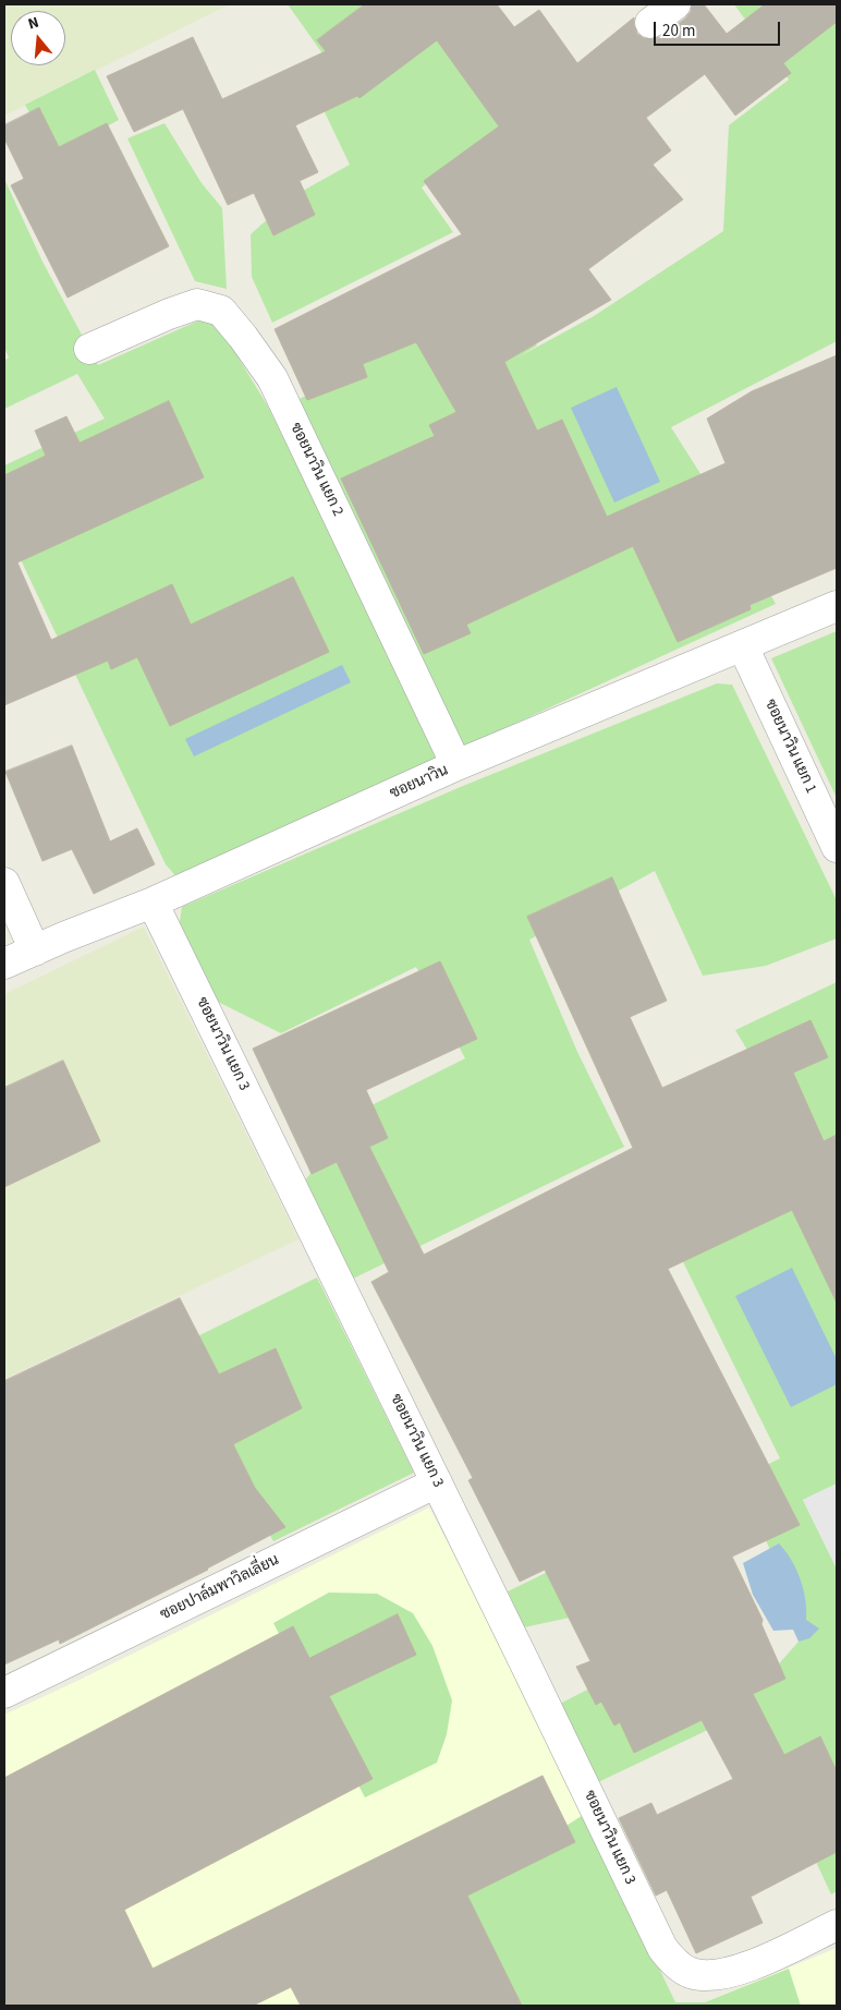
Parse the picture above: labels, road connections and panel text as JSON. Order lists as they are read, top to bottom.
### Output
{
  "streets": {
    "street": [
      "ซอยนาวิน แยก 2",
      "ซอยนาวิน แยก 1",
      "ซอยนาวิน",
      "ซอยนาวิน แยก 3",
      "ซอยปาล์มพาวิลเลี่ยน"
    ]
  },
  "crossings": [
    ["ซอยนาวิน แยก 2", "ซอยนาวิน"],
    ["ซอยนาวิน แยก 1", "ซอยนาวิน"],
    ["ซอยนาวิน", "ซอยนาวิน แยก 3"],
    ["ซอยนาวิน แยก 3", "ซอยปาล์มพาวิลเลี่ยน"]
  ],
  "scale_bar": "20 m",
  "north": "top"
}
